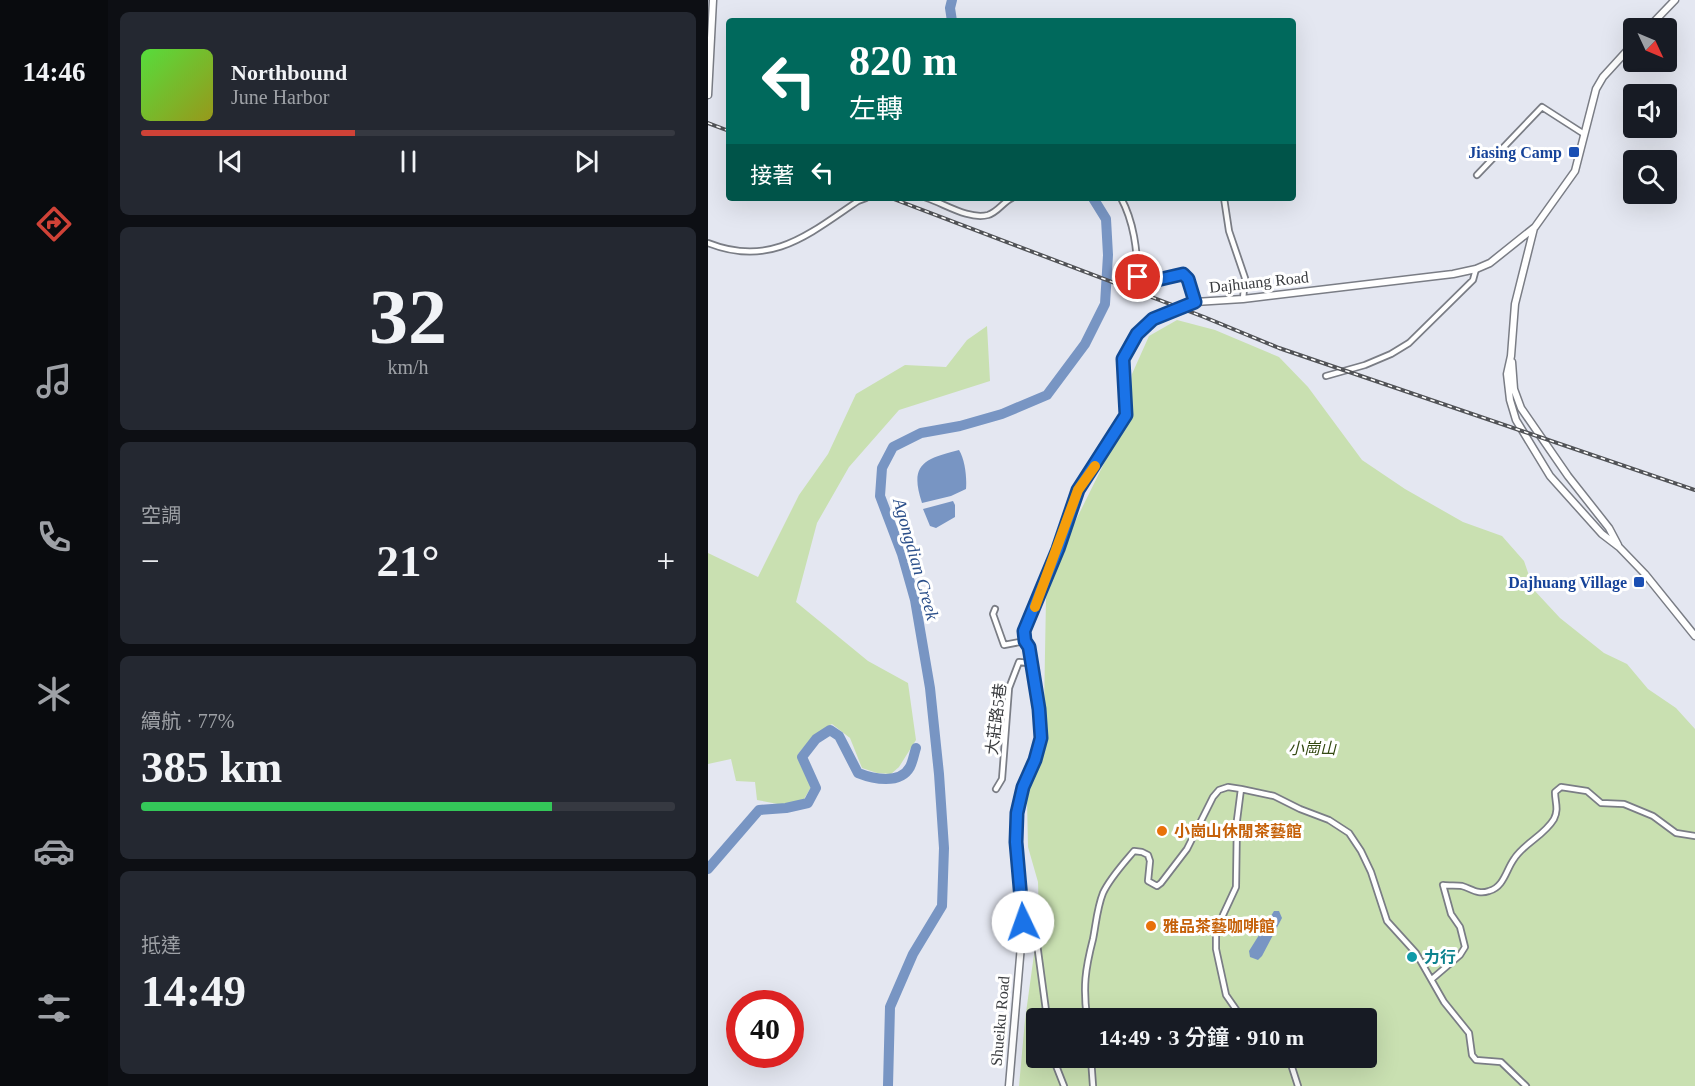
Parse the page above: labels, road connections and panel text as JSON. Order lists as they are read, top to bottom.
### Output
{
  "streets": {
    "street": ["Dajhuang Road", "大莊路5巷", "Shueiku Road"]
  },
  "crossings": [
    ["Dajhuang Road", "大莊路5巷"],
    ["Dajhuang Road", "Shueiku Road"]
  ],
  "water": ["Agongdian Creek"],
  "parks": ["小崗山"],
  "places": {
    "transit": ["Jiasing Camp", "Dajhuang Village"],
    "other": ["小崗山休閒茶藝館", "雅品茶藝咖啡館", "力行"]
  },
  "north": "bottom right",
  "page": {
    "tabs": "14:46",
    "turn": ["820 m", "左轉"],
    "song": ["Northbound", "June Harbor"],
    "then": "接著",
    "tile": [
      ["32", "km/h"],
      "空調",
      ["續航 · 77%", "385 km"],
      ["抵達", "14:49"]
    ],
    "heat": ["−", "21°", "+"],
    "limit": "40",
    "trip": "14:49 · 3 分鐘 · 910 m"
  }
}
